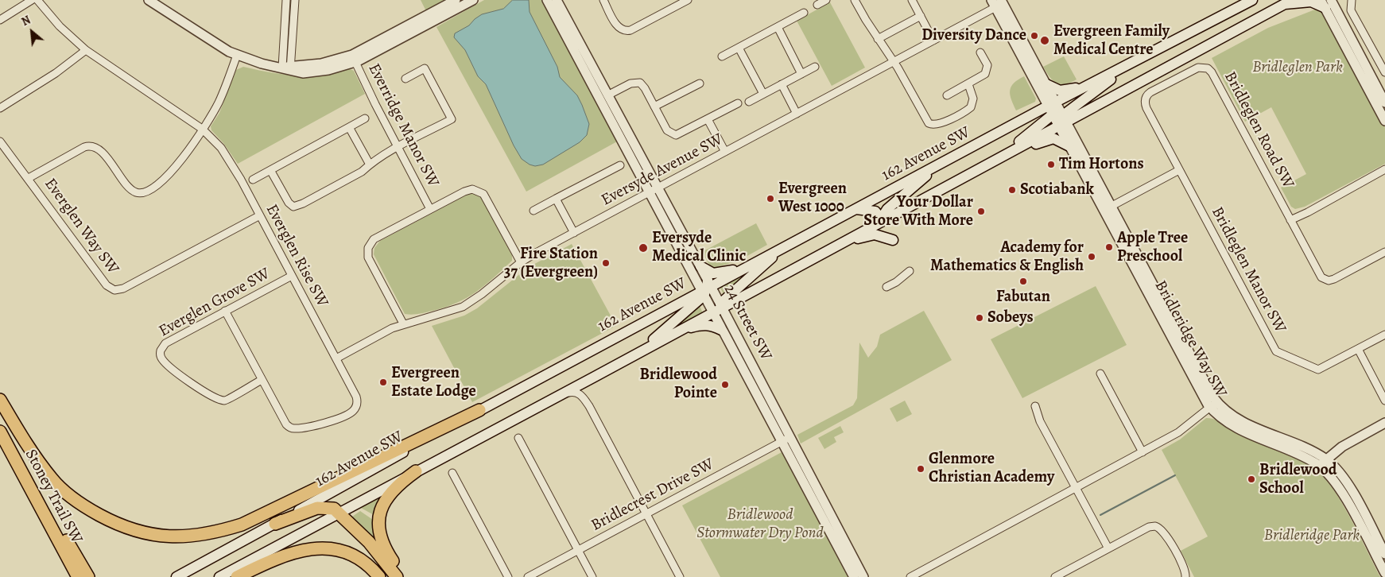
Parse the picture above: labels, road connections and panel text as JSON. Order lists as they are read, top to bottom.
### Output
{
  "streets": {
    "highway": ["Stoney Trail SW"],
    "main road": ["162 Avenue SW"],
    "street": [
      "Everridge Manor SW",
      "Bridleglen Road SW",
      "Eversyde Avenue SW",
      "Everglen Way SW",
      "Everglen Rise SW",
      "Bridleglen Manor SW",
      "Everglen Grove SW",
      "24 Street SW",
      "Bridleridge Way SW",
      "Bridlecrest Drive SW"
    ]
  },
  "crossings": [
    ["Bridleglen Road SW", "Bridleglen Manor SW"],
    ["162 Avenue SW", "24 Street SW"],
    ["162 Avenue SW", "Bridleridge Way SW"],
    ["Eversyde Avenue SW", "Everglen Rise SW"],
    ["Eversyde Avenue SW", "24 Street SW"],
    ["Everglen Way SW", "Everglen Rise SW"],
    ["Everglen Rise SW", "Everglen Grove SW"],
    ["24 Street SW", "Bridlecrest Drive SW"]
  ],
  "parks": ["Bridleglen Park", "Bridlewood Stormwater Dry Pond", "Bridleridge Park"],
  "places": [
    "Diversity Dance",
    "Evergreen Family Medical Centre",
    "Tim Hortons",
    "Scotiabank",
    "Evergreen West 1000",
    "Your Dollar Store With More",
    "Apple Tree Preschool",
    "Eversyde Medical Clinic",
    "Academy for Mathematics & English",
    "Fire Station 37 (Evergreen)",
    "Fabutan",
    "Sobeys",
    "Evergreen Estate Lodge",
    "Bridlewood Pointe",
    "Glenmore Christian Academy",
    "Bridlewood School"
  ],
  "north": "top left"
}
